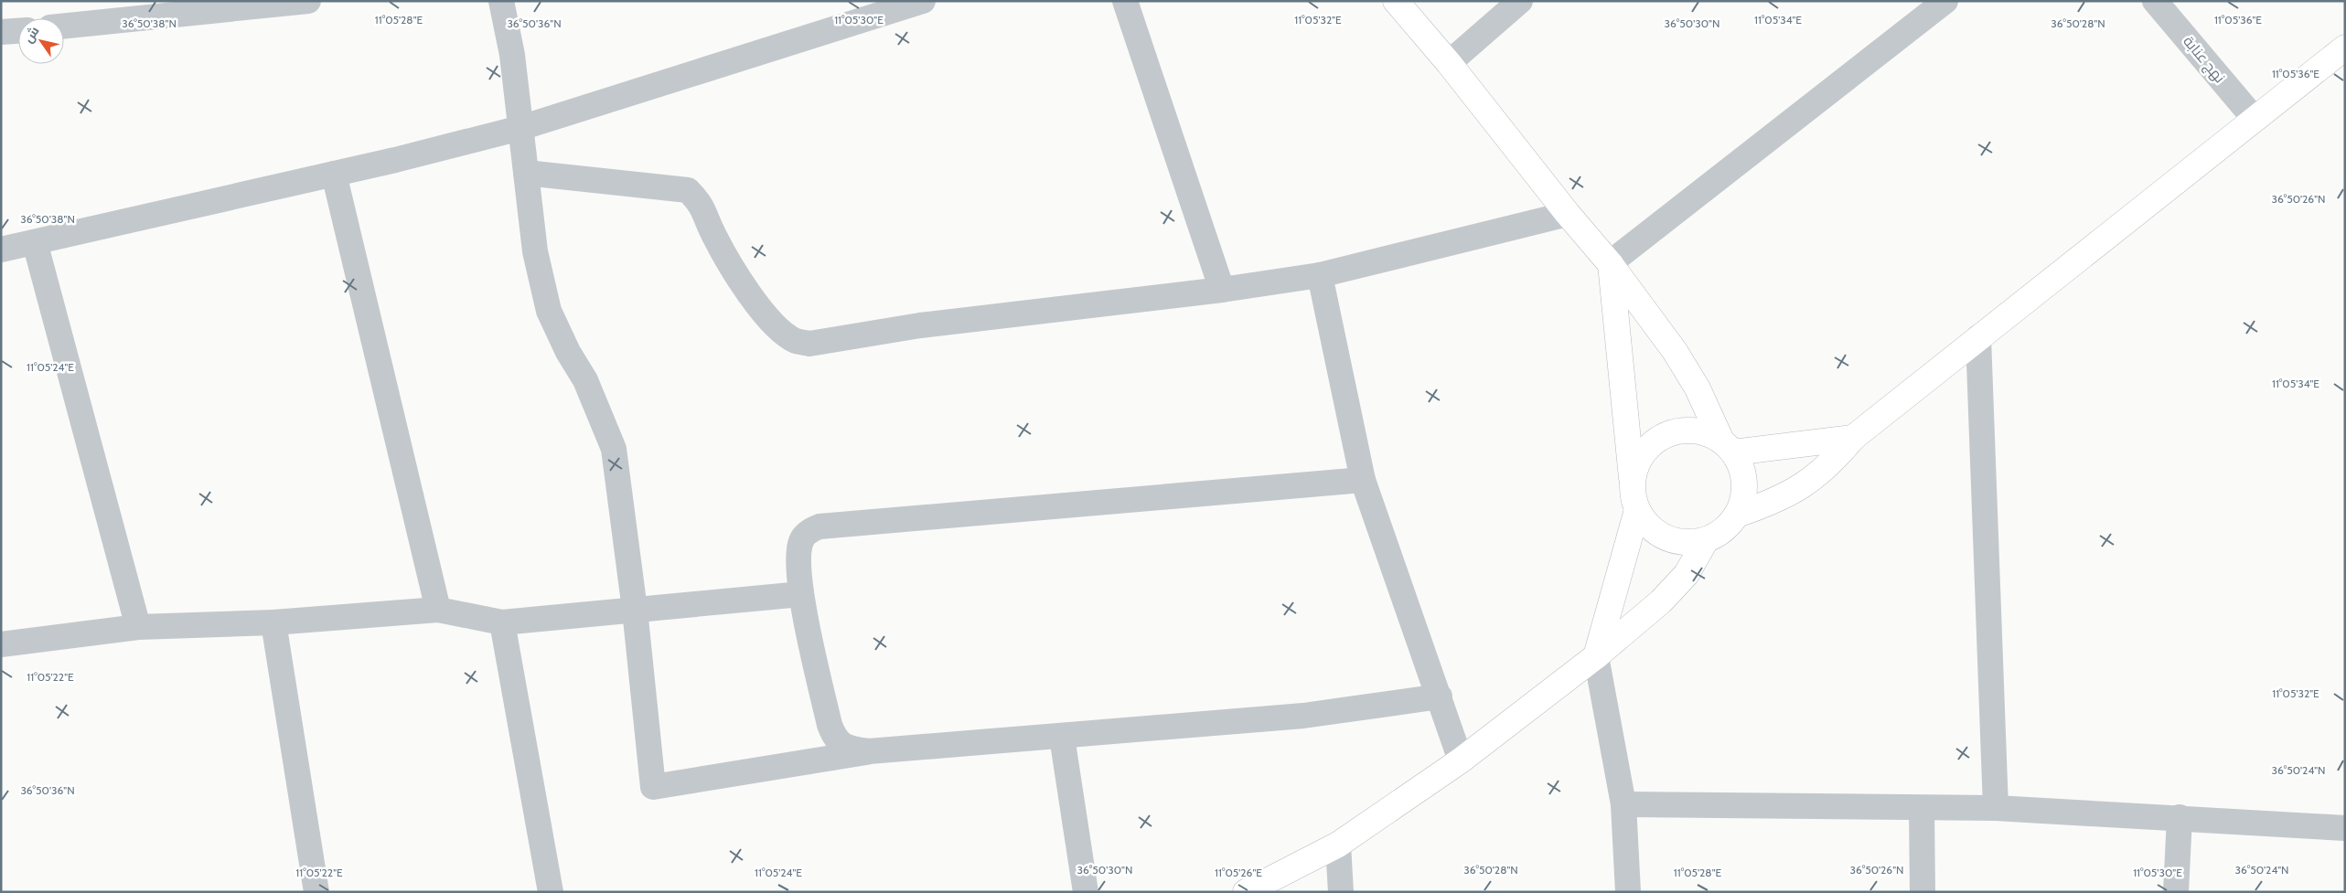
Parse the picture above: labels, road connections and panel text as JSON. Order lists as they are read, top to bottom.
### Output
{
  "streets": {
    "street": ["نهج عنابة"]
  },
  "north": "top left",
  "coordinates": [
    "11°05'28\"E",
    "11°05'30\"E",
    "11°05'32\"E",
    "11°05'34\"E",
    "11°05'36\"E",
    "36°50'38\"N",
    "36°50'36\"N",
    "36°50'30\"N",
    "36°50'28\"N",
    "36°50'26\"N",
    "11°05'24\"E",
    "11°05'22\"E",
    "36°50'24\"N",
    "11°05'26\"E"
  ]
}
